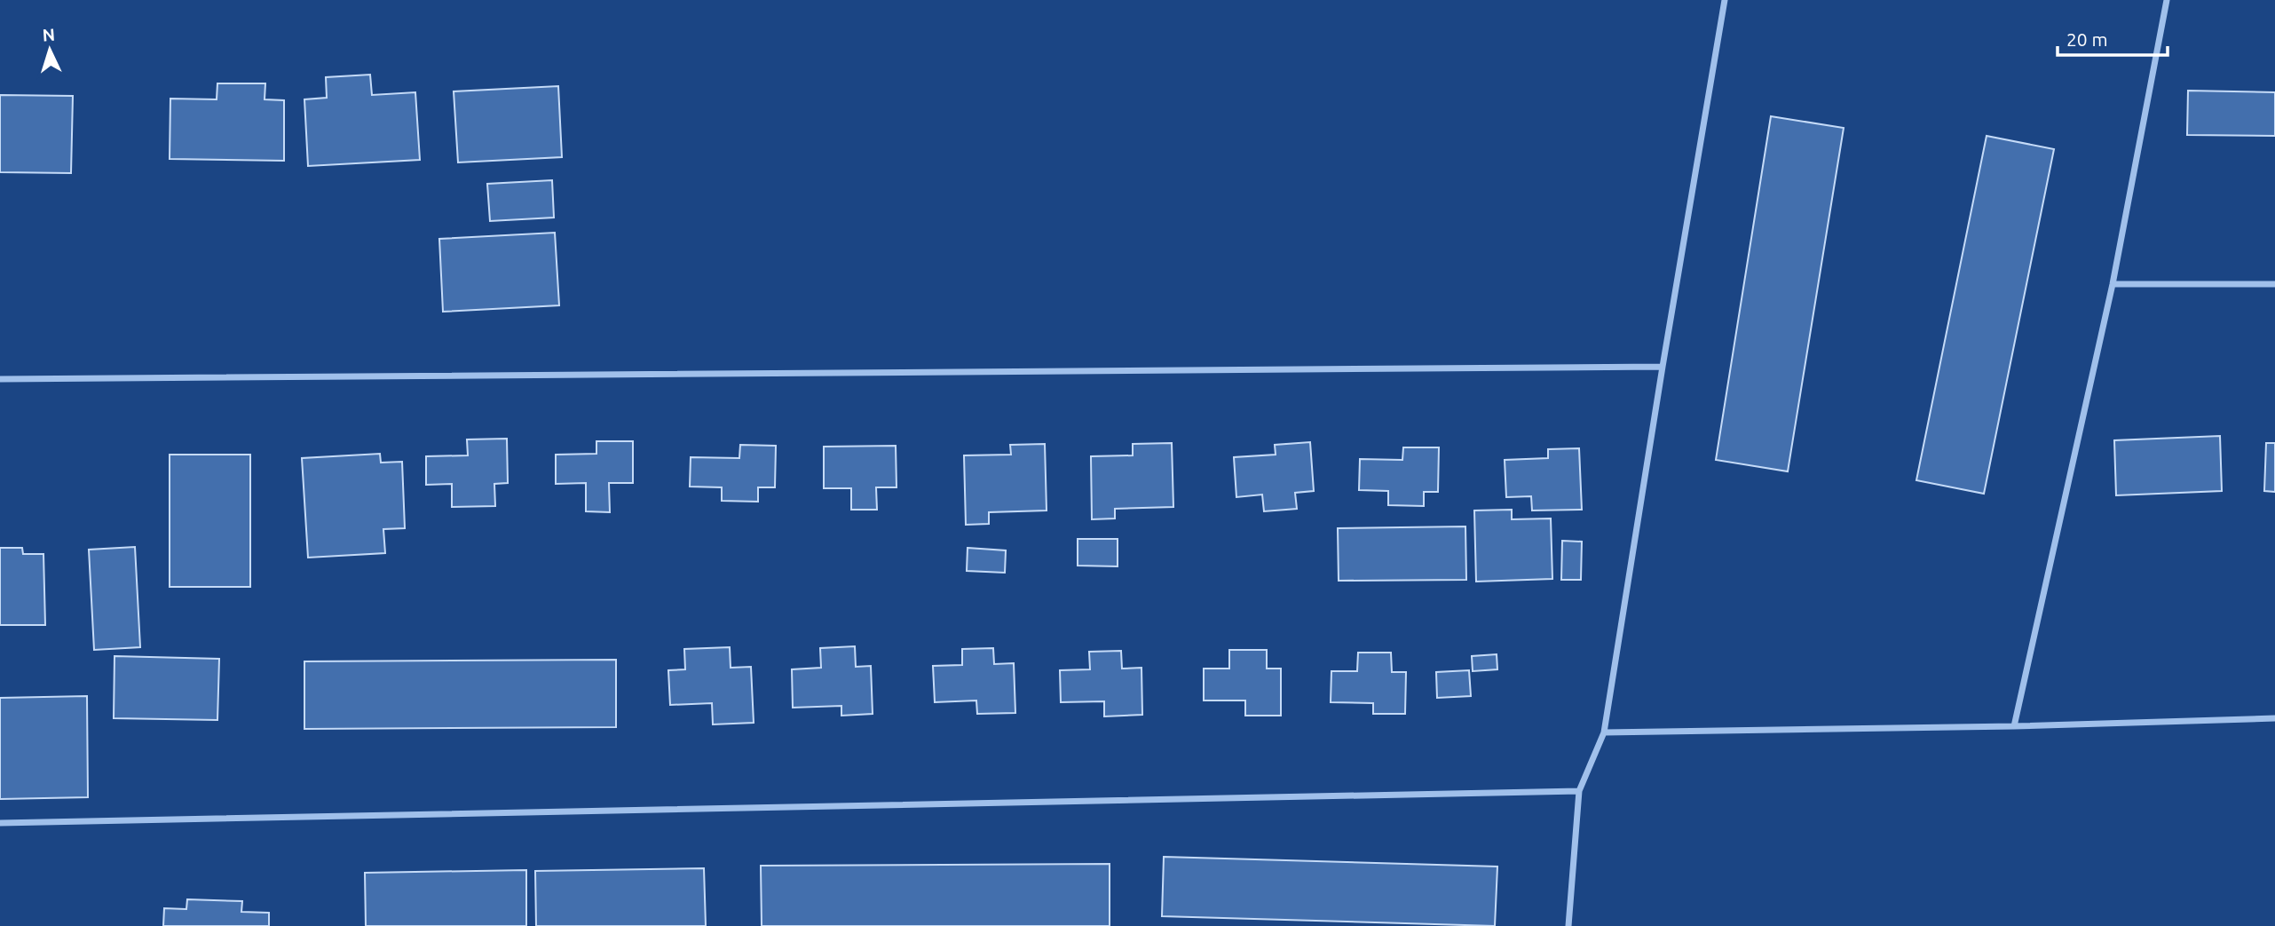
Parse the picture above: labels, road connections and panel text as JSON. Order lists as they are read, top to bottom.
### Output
{
  "scale_bar": "20 m",
  "north": "top"
}
